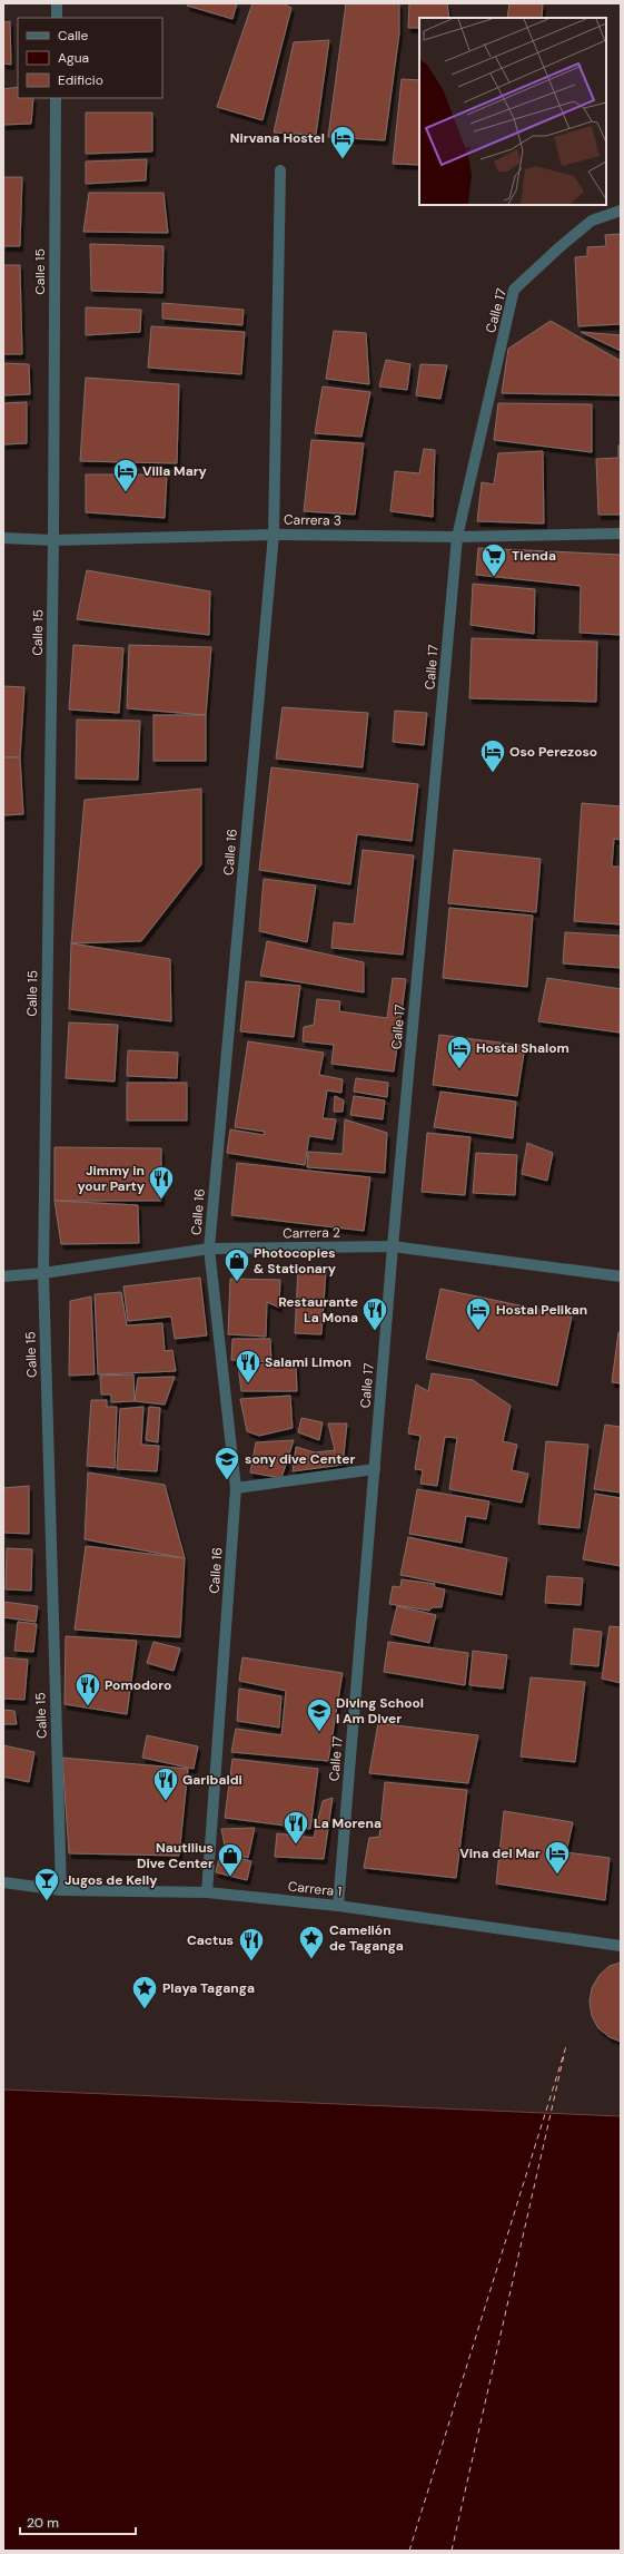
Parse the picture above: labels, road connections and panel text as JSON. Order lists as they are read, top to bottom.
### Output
{
  "streets": {
    "street": [
      "Calle 15",
      "Calle 17",
      "Carrera 3",
      "Calle 16",
      "Carrera 2",
      "Carrera 1"
    ]
  },
  "crossings": [
    ["Calle 15", "Carrera 3"],
    ["Calle 15", "Carrera 2"],
    ["Calle 15", "Carrera 1"],
    ["Calle 17", "Carrera 3"],
    ["Calle 17", "Carrera 2"],
    ["Calle 17", "Carrera 1"],
    ["Carrera 3", "Calle 16"],
    ["Calle 16", "Carrera 2"],
    ["Calle 16", "Carrera 1"]
  ],
  "places": {
    "hotel": [
      "Nirvana Hostel",
      "Villa Mary",
      "Oso Perezoso",
      "Hostal Shalom",
      "Hostal Pelikan",
      "Vina del Mar"
    ],
    "supermarket": ["Tienda"],
    "restaurant": [
      "Jimmy in your Party",
      "Restaurante La Mona",
      "Salami Limon",
      "Pomodoro",
      "Garibaldi",
      "La Morena",
      "Cactus"
    ],
    "shop": ["Photocopies & Stationary", "Nautilius Dive Center"],
    "school or university": ["sony dive Center", "Diving School I Am Diver"],
    "bar": ["Jugos de Kelly"],
    "place": ["Camellón de Taganga", "Playa Taganga"]
  },
  "legend": ["Calle", "Agua", "Edificio"],
  "scale_bar": "20 m"
}
